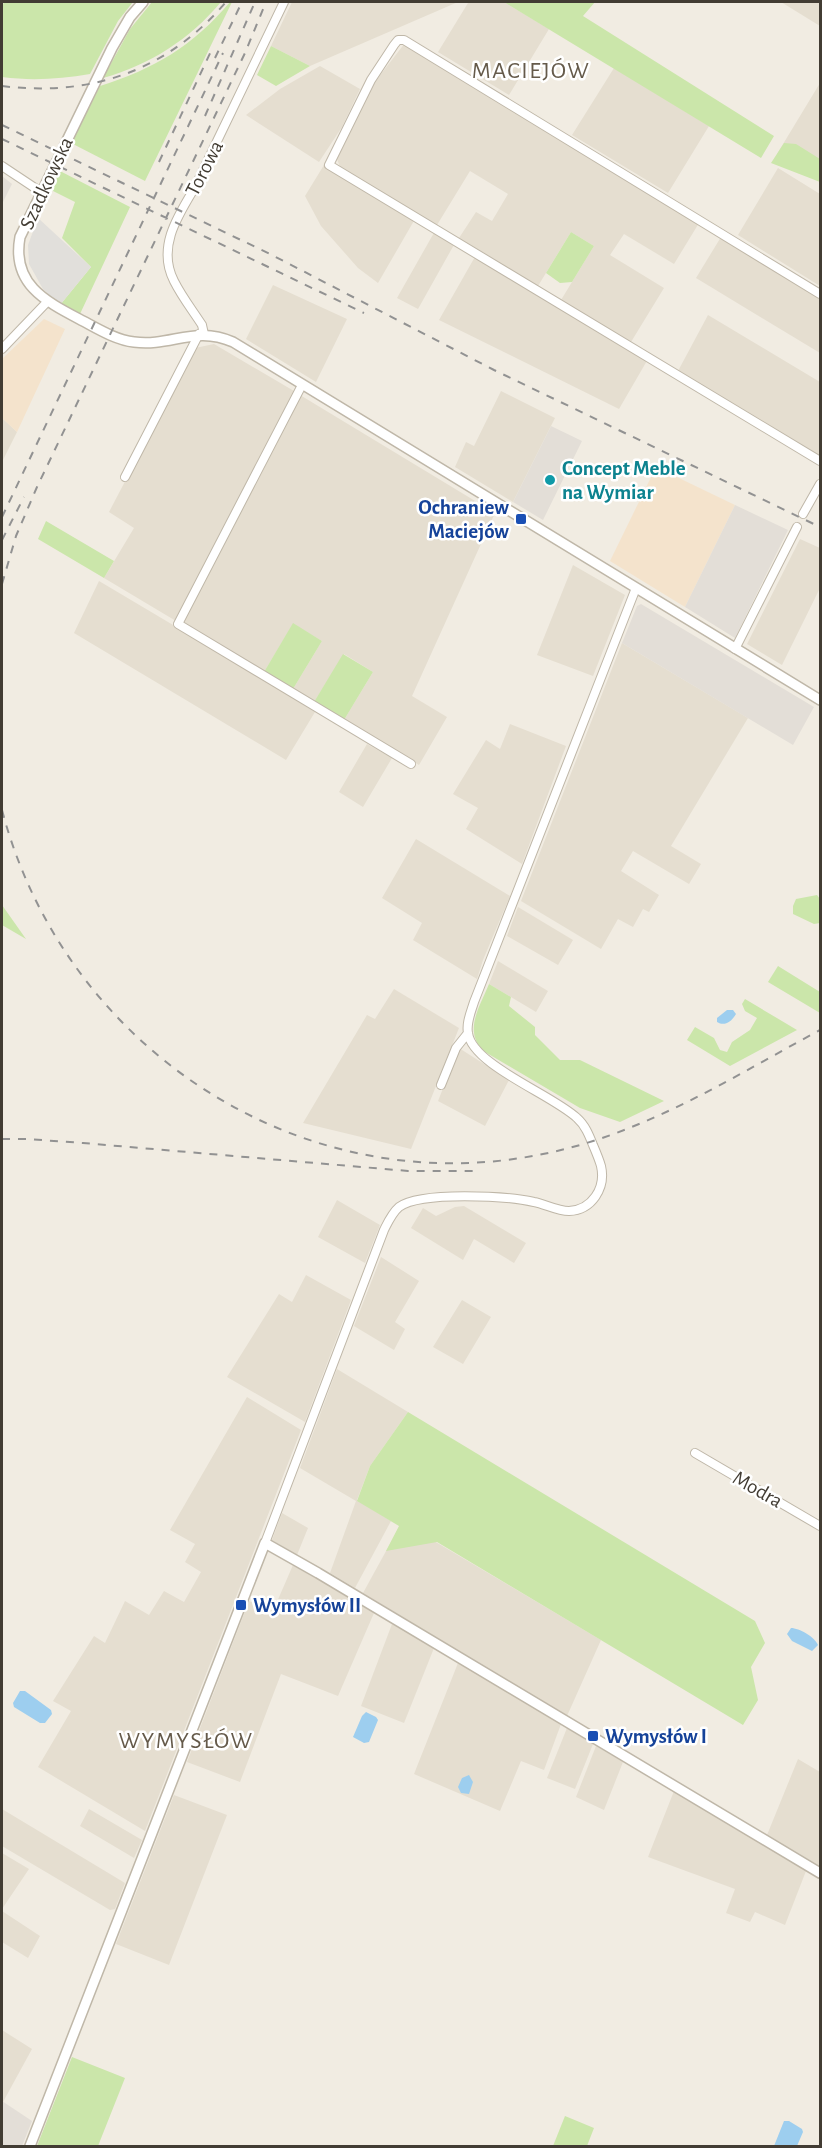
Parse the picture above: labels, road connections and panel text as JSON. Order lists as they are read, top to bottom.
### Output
{
  "streets": {
    "street": ["Torowa", "Szadkowska", "Modra"]
  },
  "crossings": [
    ["Torowa", "Szadkowska"]
  ],
  "districts": ["MACIEJÓW", "WYMYSŁÓW"],
  "places": {
    "other": ["Concept Meble na Wymiar"],
    "transit": ["Ochraniew Maciejów", "Wymysłów II", "Wymysłów I"]
  }
}
